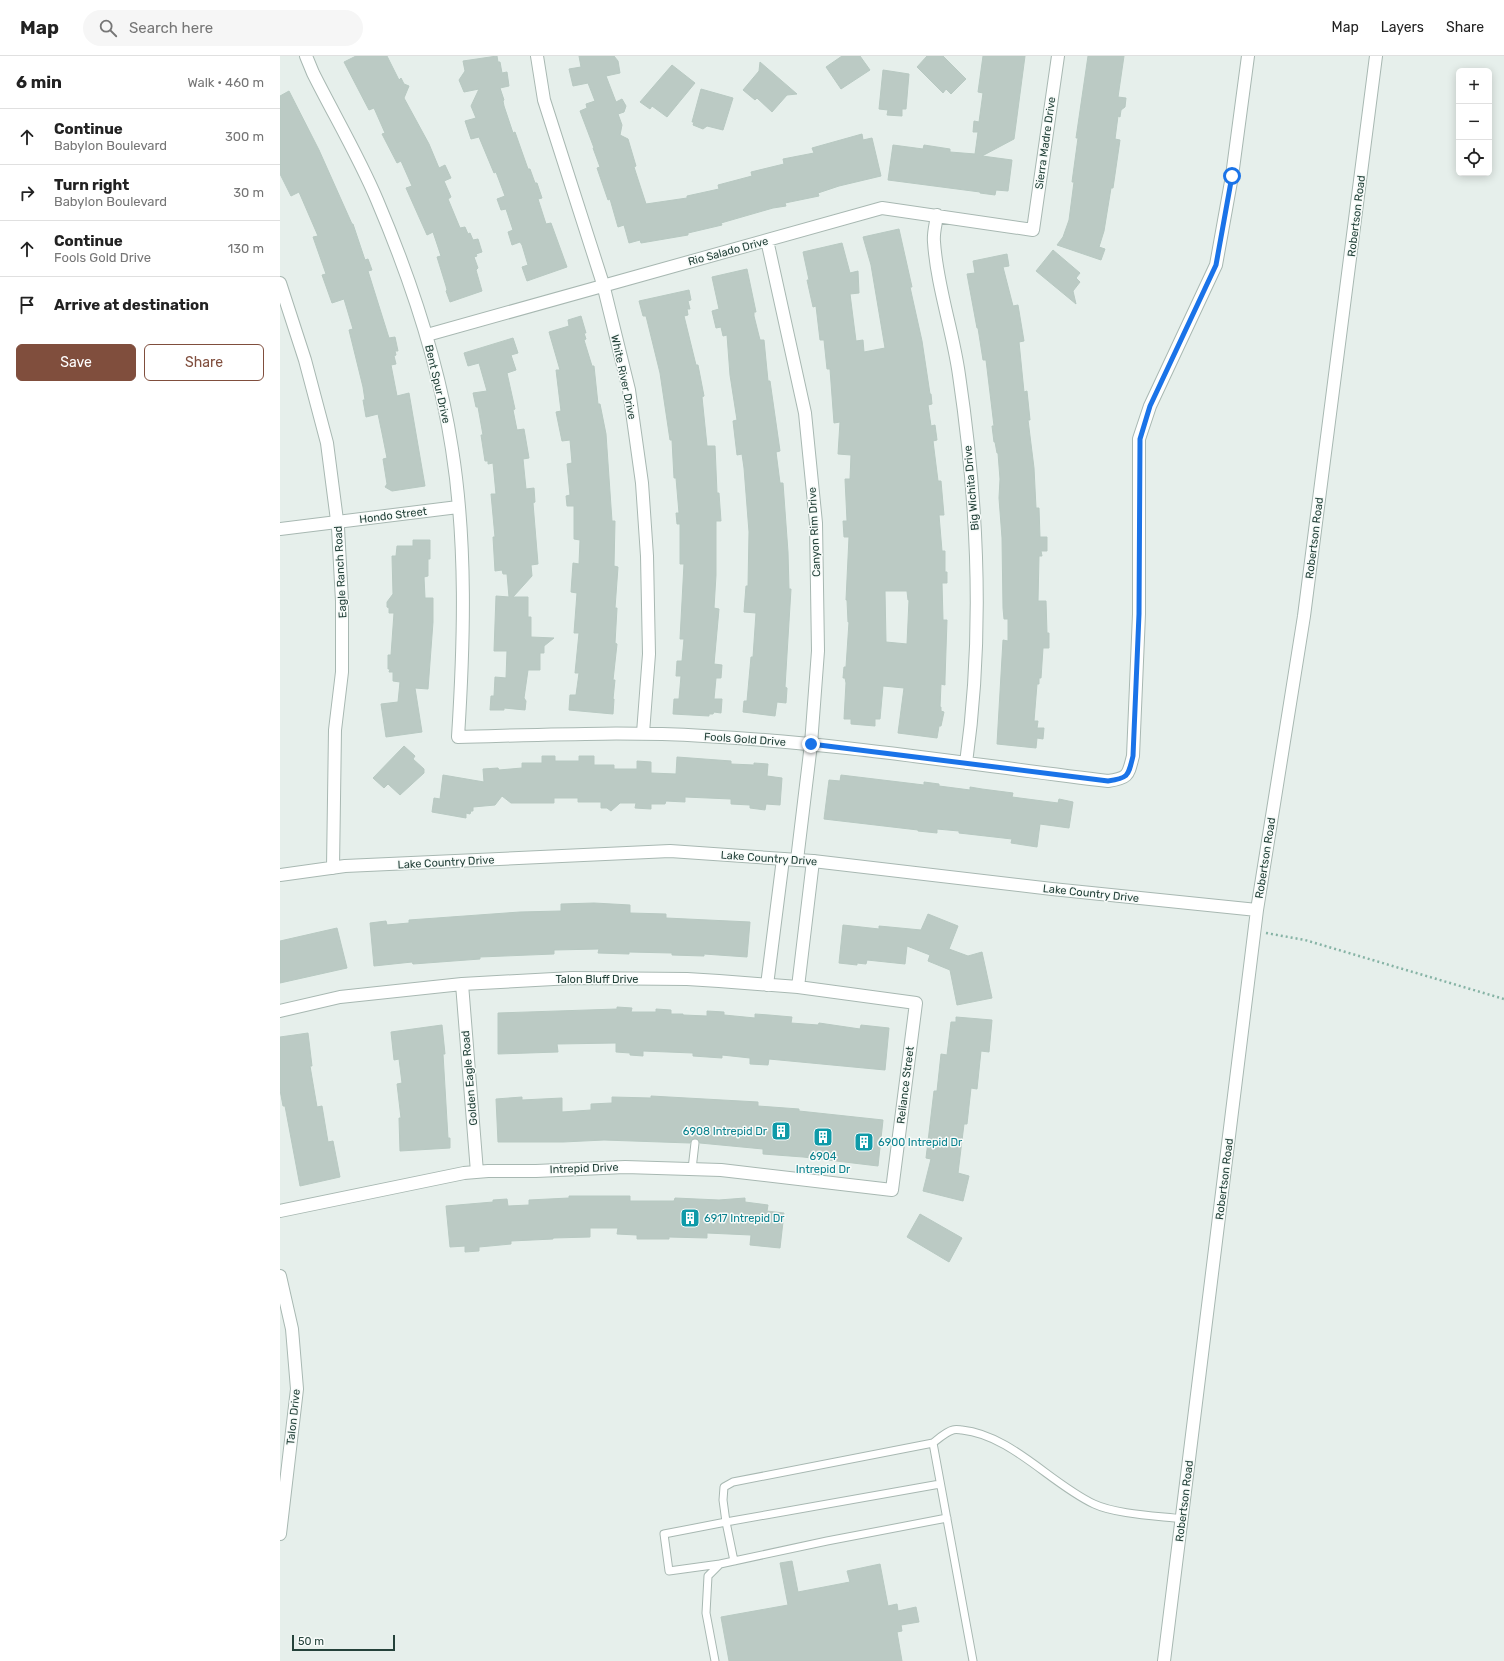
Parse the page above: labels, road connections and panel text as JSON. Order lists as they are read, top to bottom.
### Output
{
  "streets": {
    "street": [
      "Sierra Madre Drive",
      "Robertson Road",
      "Rio Salado Drive",
      "White River Drive",
      "Bent Spur Drive",
      "Big Wichita Drive",
      "Hondo Street",
      "Canyon Rim Drive",
      "Eagle Ranch Road",
      "Fools Gold Drive",
      "Lake Country Drive",
      "Talon Bluff Drive",
      "Golden Eagle Road",
      "Reliance Street",
      "Intrepid Drive",
      "Talon Drive"
    ]
  },
  "crossings": [
    ["Sierra Madre Drive", "Rio Salado Drive"],
    ["Robertson Road", "Lake Country Drive"],
    ["Rio Salado Drive", "White River Drive"],
    ["Rio Salado Drive", "Bent Spur Drive"],
    ["Rio Salado Drive", "Big Wichita Drive"],
    ["Rio Salado Drive", "Canyon Rim Drive"],
    ["White River Drive", "Fools Gold Drive"],
    ["Bent Spur Drive", "Hondo Street"],
    ["Bent Spur Drive", "Fools Gold Drive"],
    ["Big Wichita Drive", "Fools Gold Drive"],
    ["Hondo Street", "Eagle Ranch Road"],
    ["Canyon Rim Drive", "Fools Gold Drive"],
    ["Canyon Rim Drive", "Lake Country Drive"],
    ["Eagle Ranch Road", "Lake Country Drive"],
    ["Talon Bluff Drive", "Golden Eagle Road"],
    ["Talon Bluff Drive", "Reliance Street"],
    ["Golden Eagle Road", "Intrepid Drive"],
    ["Reliance Street", "Intrepid Drive"]
  ],
  "places": {
    "building": [
      "6908 Intrepid Dr",
      "6904 Intrepid Dr",
      "6900 Intrepid Dr",
      "6917 Intrepid Dr"
    ]
  },
  "scale_bar": "50 m",
  "page": {
    "header": "Map",
    "search": "Search here",
    "nav": ["Map", "Layers", "Share"],
    "heading": ["6 min", "Walk · 460 m"],
    "map_buttons": ["+", "−"],
    "list": [
      ["Continue", "Babylon Boulevard", "300 m"],
      ["Turn right", "Babylon Boulevard", "30 m"],
      ["Continue", "Fools Gold Drive", "130 m"],
      "Arrive at destination"
    ],
    "buttons": ["Save", "Share"],
    "scale": "50 m"
  }
}
